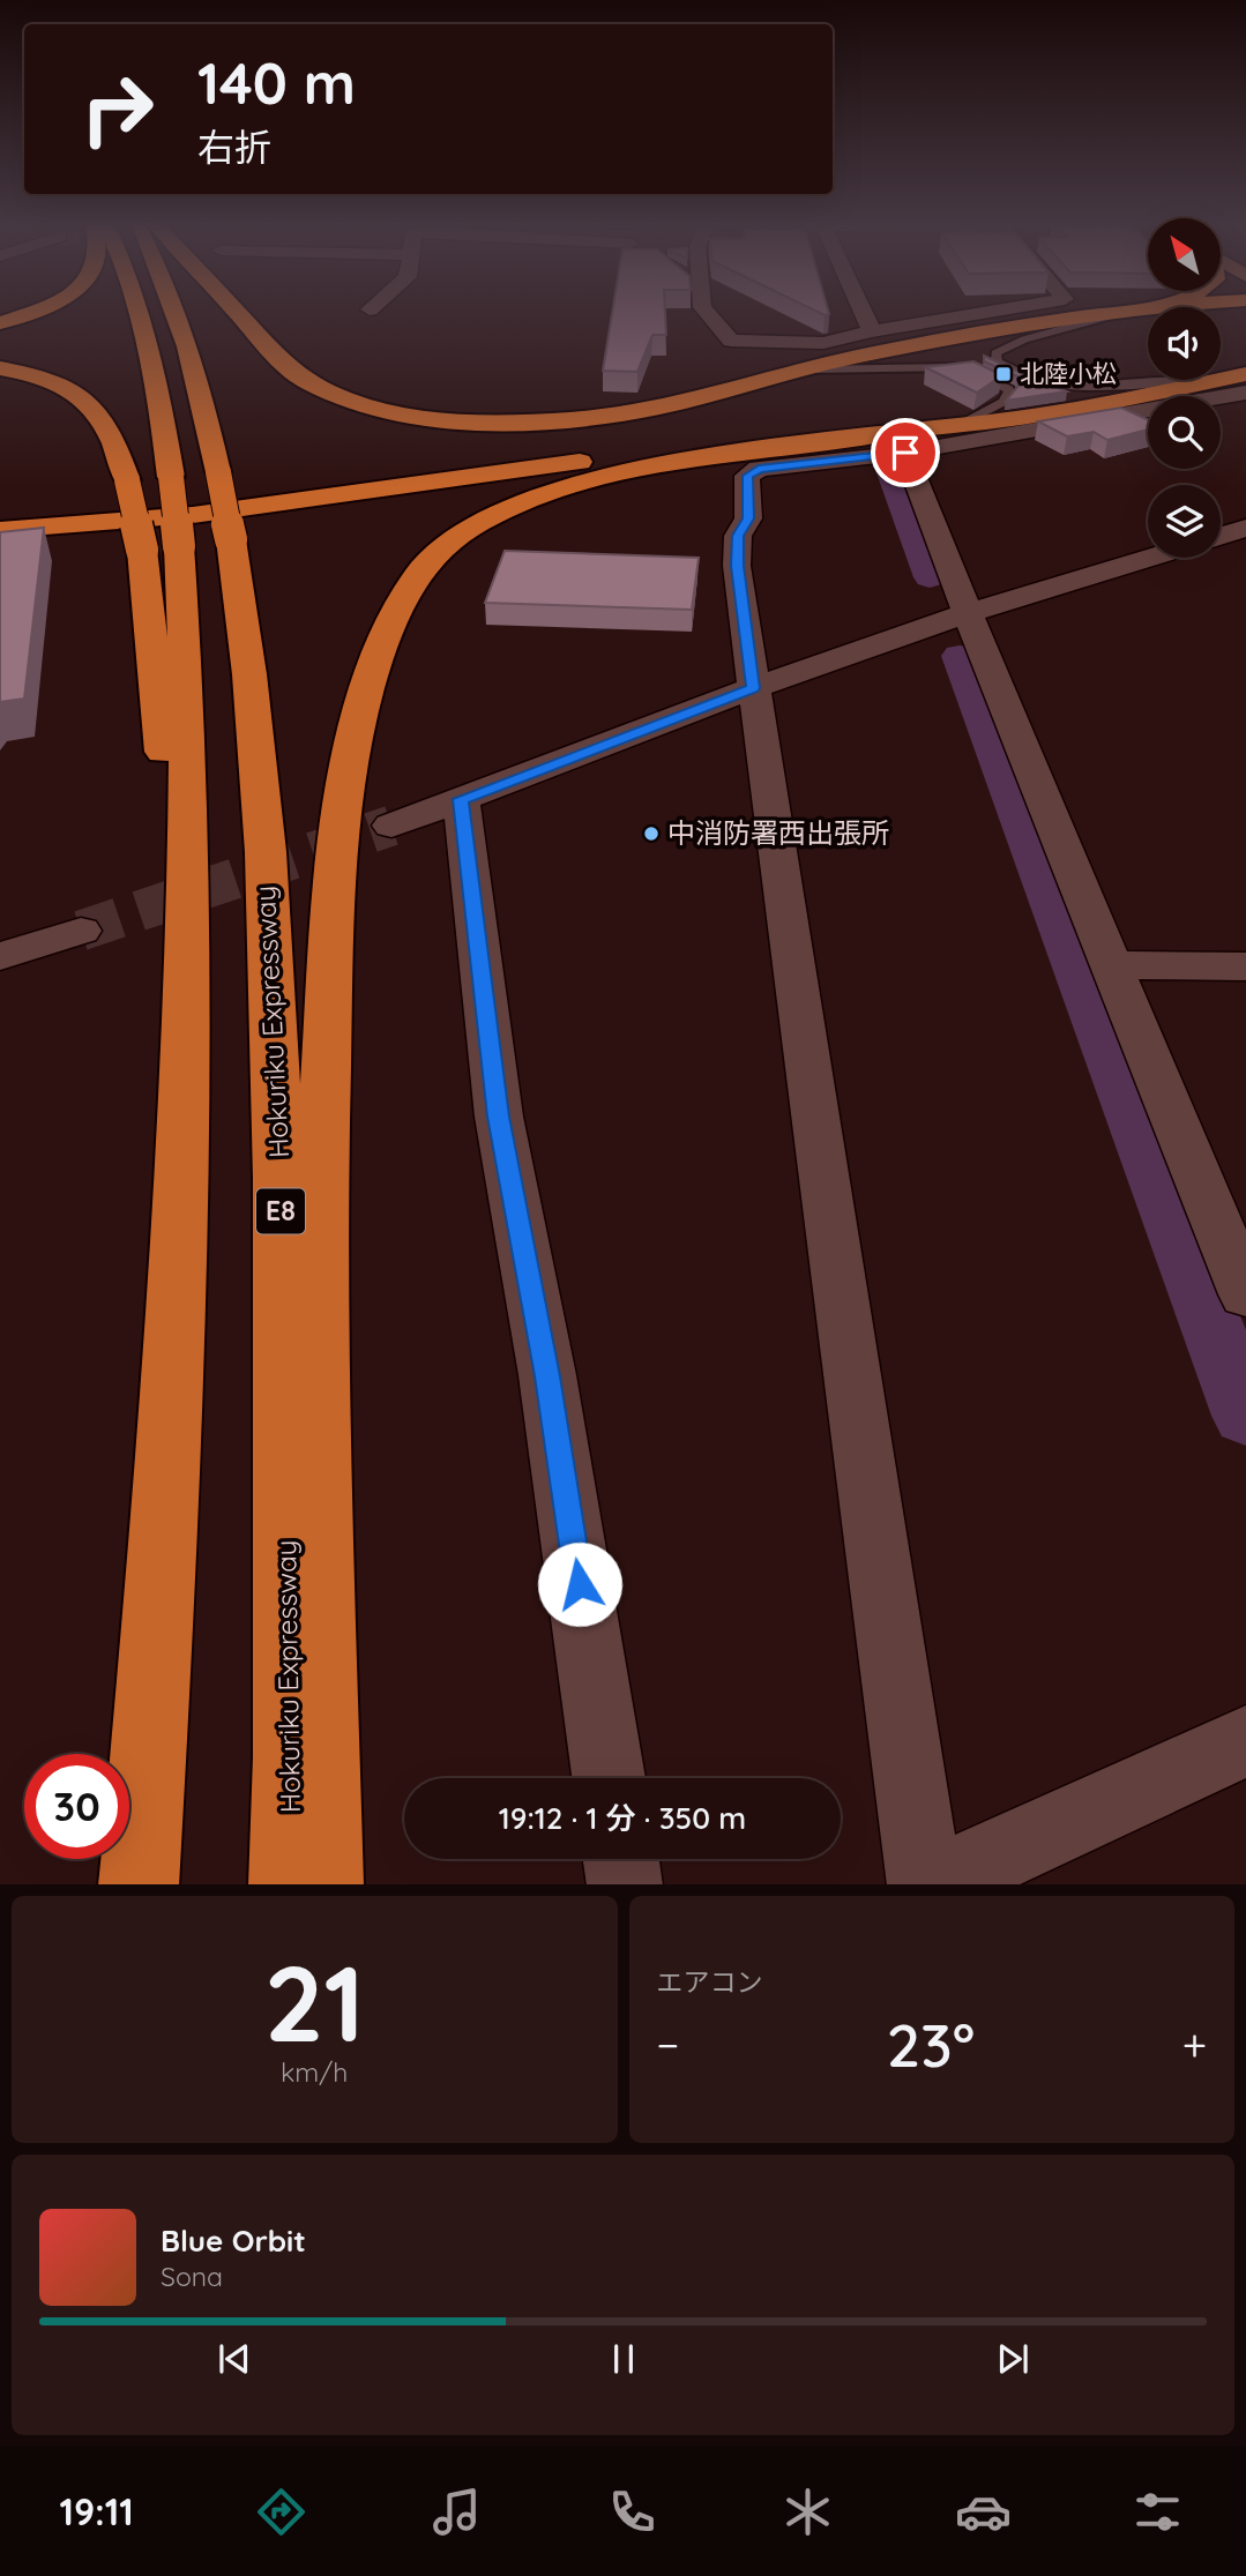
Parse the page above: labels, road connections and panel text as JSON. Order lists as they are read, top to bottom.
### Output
{
  "streets": {
    "highway": ["Hokuriku Expressway", "E8"]
  },
  "places": {
    "transit": ["北陸小松"],
    "other": ["中消防署西出張所"]
  },
  "north": "top left",
  "page": {
    "turn": ["140 m", "右折"],
    "limit": "30",
    "trip": "19:12 · 1 分 · 350 m",
    "tile": [
      ["21", "km/h"],
      "エアコン"
    ],
    "heat": ["−", "23°", "+"],
    "song": ["Blue Orbit", "Sona"],
    "tabs": "19:11"
  }
}
